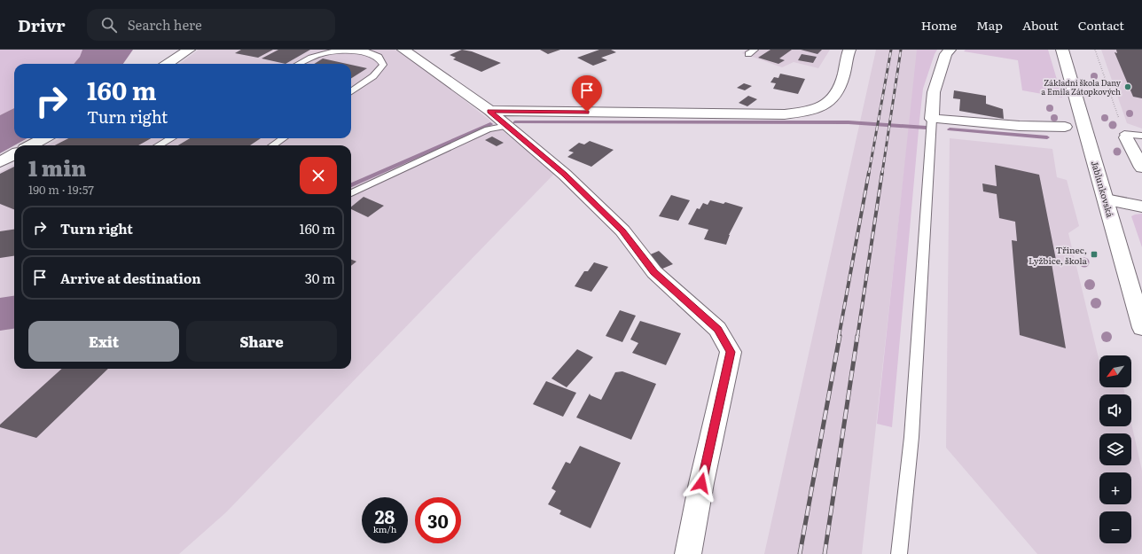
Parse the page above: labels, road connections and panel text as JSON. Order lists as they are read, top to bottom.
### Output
{
  "streets": {
    "street": ["Jablunkovská"]
  },
  "places": {
    "other": ["Základní škola Dany a Emila Zátopkových"],
    "transit": ["Třinec, Lyžbice, škola"]
  },
  "north": "bottom left",
  "page": {
    "header": "Drivr",
    "search": "Search here",
    "nav": [
      "Home",
      "Map",
      "About",
      "Contact"
    ],
    "turn": ["160 m", "Turn right"],
    "heading": ["1 min", "190 m · 19:57"],
    "list": [
      {
        "name": "Turn right",
        "value": "160 m"
      },
      {
        "name": "Arrive at destination",
        "value": "30 m"
      }
    ],
    "buttons": ["Exit", "Share"],
    "map_buttons": ["+", "−"],
    "speed": "28 km/h",
    "limit": "30"
  }
}
